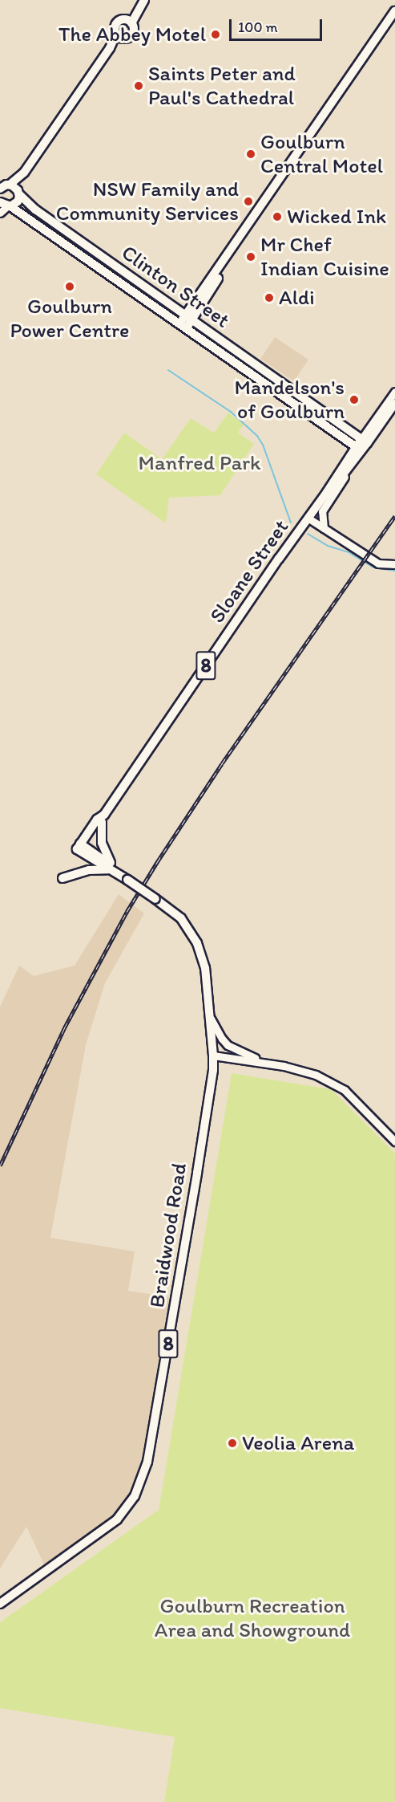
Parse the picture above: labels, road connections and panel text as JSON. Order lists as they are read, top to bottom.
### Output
{
  "streets": {
    "main road": [
      "Clinton Street",
      "Sloane Street",
      "8",
      "Braidwood Road"
    ]
  },
  "crossings": [
    ["Clinton Street", "Sloane Street"],
    ["Sloane Street", "Braidwood Road"]
  ],
  "parks": ["Manfred Park", "Goulburn Recreation Area and Showground"],
  "places": [
    "The Abbey Motel",
    "Saints Peter and Paul's Cathedral",
    "Goulburn Central Motel",
    "NSW Family and Community Services",
    "Wicked Ink",
    "Mr Chef Indian Cuisine",
    "Goulburn Power Centre",
    "Aldi",
    "Mandelson's of Goulburn",
    "Veolia Arena"
  ],
  "scale_bar": "100 m"
}
